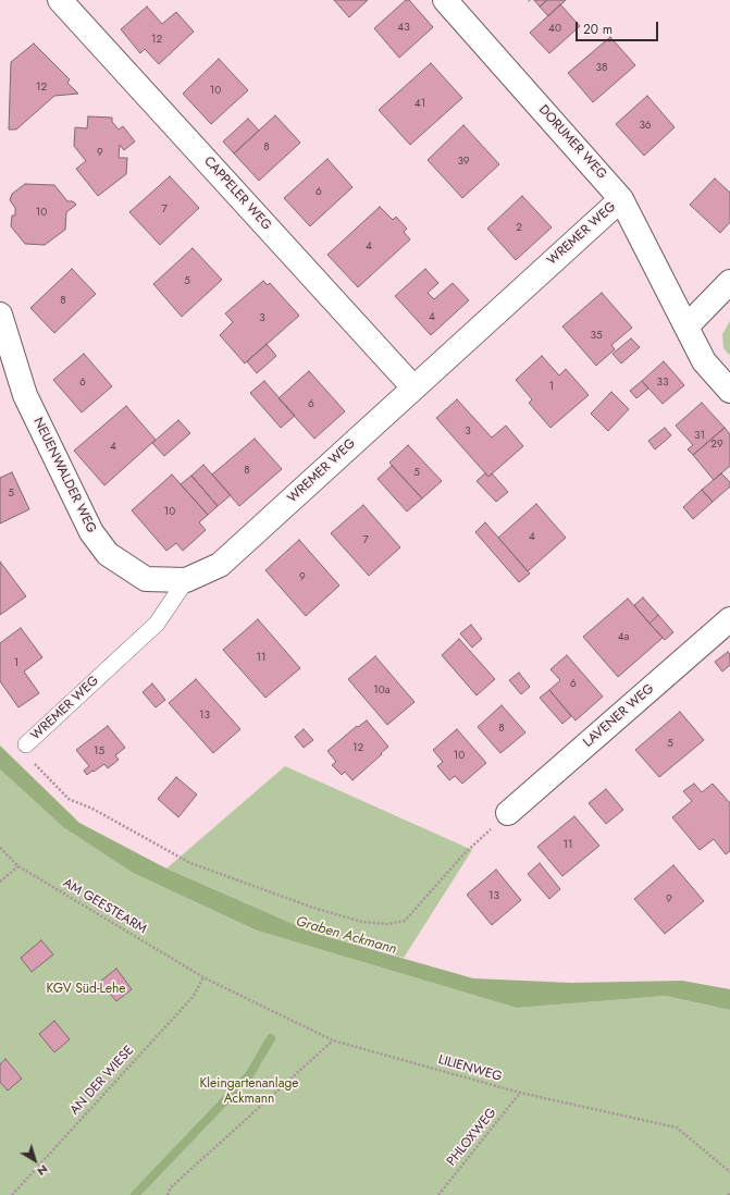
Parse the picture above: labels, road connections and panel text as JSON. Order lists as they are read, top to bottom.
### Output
{
  "streets": {
    "street": [
      "DORUMER WEG",
      "CAPPELER WEG",
      "WREMER WEG",
      "NEUENWALDER WEG",
      "LAVENER WEG"
    ],
    "path": [
      "AM GEESTEARM",
      "LILIENWEG",
      "AN DER WIESE",
      "PHLOXWEG"
    ]
  },
  "crossings": [
    ["DORUMER WEG", "WREMER WEG"],
    ["CAPPELER WEG", "WREMER WEG"],
    ["WREMER WEG", "NEUENWALDER WEG"],
    ["AM GEESTEARM", "LILIENWEG"],
    ["AM GEESTEARM", "AN DER WIESE"],
    ["LILIENWEG", "AN DER WIESE"],
    ["LILIENWEG", "PHLOXWEG"]
  ],
  "water": ["Graben Ackmann"],
  "parks": ["KGV Süd-Lehe", "Kleingartenanlage Ackmann"],
  "house_numbers": [
    "43",
    "40",
    "12",
    "38",
    "12",
    "10",
    "41",
    "36",
    "8",
    "9",
    "39",
    "6",
    "7",
    "10",
    "2",
    "4",
    "5",
    "8",
    "4",
    "3",
    "35",
    "6",
    "33",
    "1",
    "6",
    "3",
    "31",
    "29",
    "4",
    "8",
    "5",
    "5",
    "10",
    "4",
    "7",
    "9",
    "4a",
    "11",
    "1",
    "6",
    "10a",
    "13",
    "8",
    "5",
    "12",
    "15",
    "10",
    "11",
    "13",
    "9"
  ],
  "scale_bar": "20 m",
  "north": "bottom right"
}
